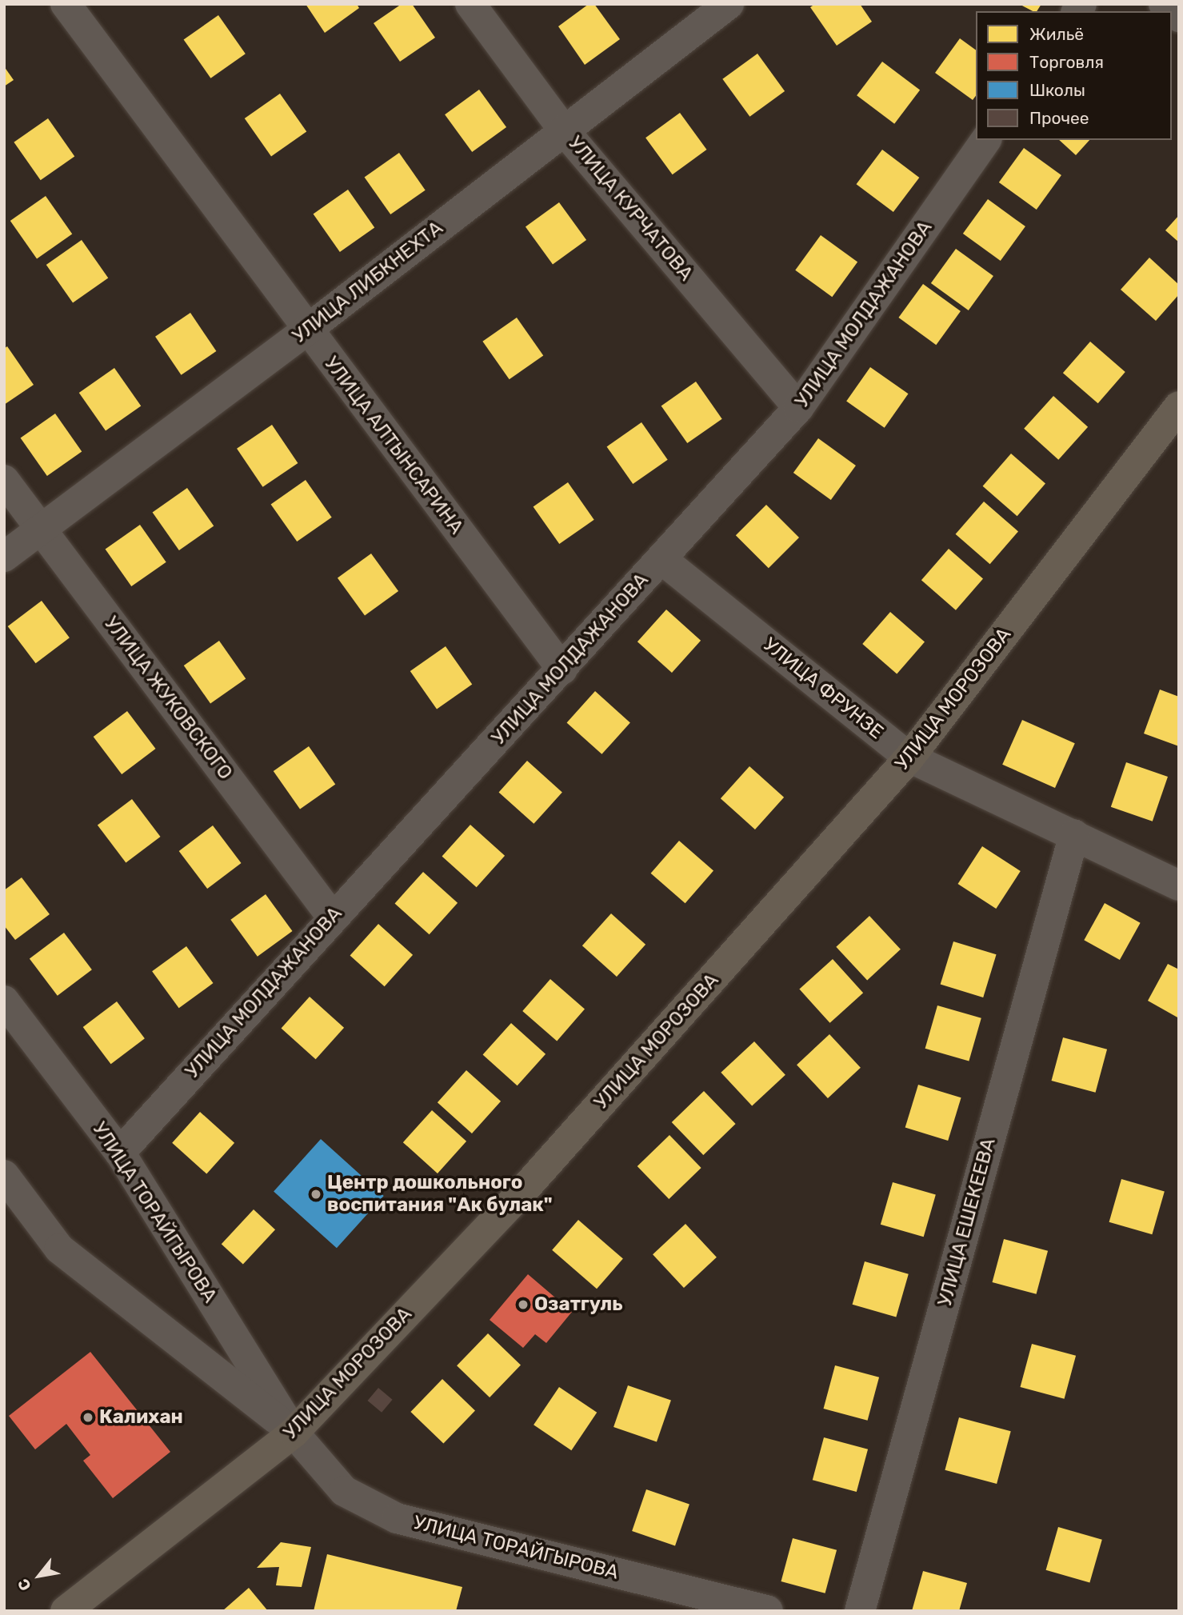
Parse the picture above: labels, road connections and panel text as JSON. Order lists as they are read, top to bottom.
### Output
{
  "streets": {
    "main road": ["УЛИЦА МОРОЗОВА"],
    "street": [
      "УЛИЦА КУРЧАТОВА",
      "УЛИЦА ЛИБКНЕХТА",
      "УЛИЦА МОЛДАЖАНОВА",
      "УЛИЦА АЛТЫНСАРИНА",
      "УЛИЦА ФРУНЗЕ",
      "УЛИЦА ЖУКОВСКОГО",
      "УЛИЦА ТОРАЙГЫРОВА",
      "УЛИЦА ЕШЕКЕЕВА"
    ]
  },
  "crossings": [
    ["УЛИЦА КУРЧАТОВА", "УЛИЦА ЛИБКНЕХТА"],
    ["УЛИЦА КУРЧАТОВА", "УЛИЦА МОЛДАЖАНОВА"],
    ["УЛИЦА ЛИБКНЕХТА", "УЛИЦА АЛТЫНСАРИНА"],
    ["УЛИЦА ЛИБКНЕХТА", "УЛИЦА ЖУКОВСКОГО"],
    ["УЛИЦА МОЛДАЖАНОВА", "УЛИЦА АЛТЫНСАРИНА"],
    ["УЛИЦА МОЛДАЖАНОВА", "УЛИЦА ФРУНЗЕ"],
    ["УЛИЦА МОЛДАЖАНОВА", "УЛИЦА ЖУКОВСКОГО"],
    ["УЛИЦА МОЛДАЖАНОВА", "УЛИЦА ТОРАЙГЫРОВА"],
    ["УЛИЦА ФРУНЗЕ", "УЛИЦА МОРОЗОВА"],
    ["УЛИЦА ФРУНЗЕ", "УЛИЦА ЕШЕКЕЕВА"],
    ["УЛИЦА МОРОЗОВА", "УЛИЦА ТОРАЙГЫРОВА"]
  ],
  "places": ["Центр дошкольного воспитания \"Ак булак\"", "Oзатгуль", "Калихан"],
  "legend": [
    "Жильё",
    "Торговля",
    "Школы",
    "Прочее"
  ],
  "north": "bottom left"
}
